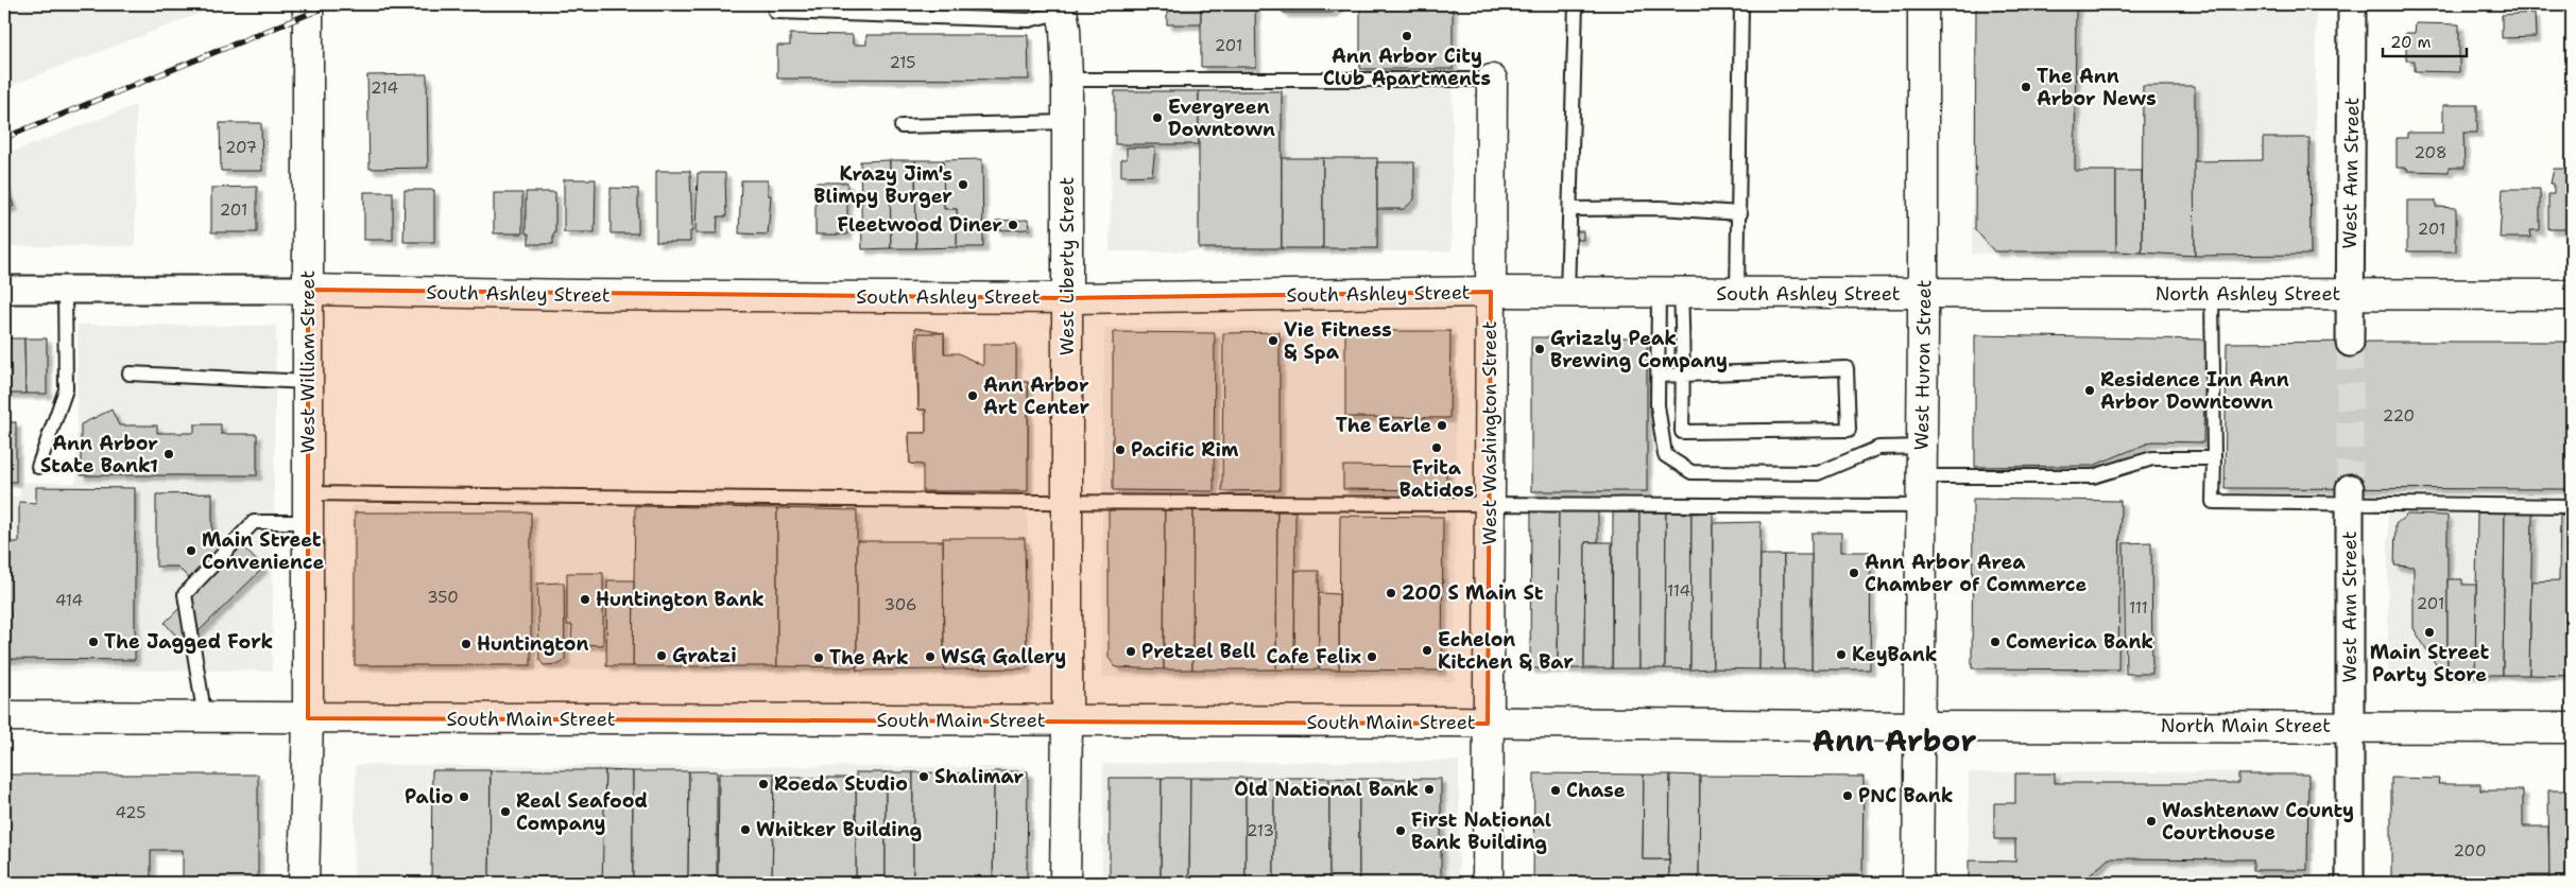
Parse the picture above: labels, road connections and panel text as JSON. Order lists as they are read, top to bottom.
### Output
{
  "streets": {
    "main road": [
      "West Liberty Street",
      "South Ashley Street",
      "North Ashley Street",
      "West William Street",
      "West Huron Street",
      "West Washington Street",
      "South Main Street",
      "North Main Street"
    ],
    "street": ["West Ann Street"]
  },
  "crossings": [
    ["West Ann Street", "North Ashley Street"],
    ["West Ann Street", "North Main Street"],
    ["West Liberty Street", "South Ashley Street"],
    ["West Liberty Street", "South Main Street"],
    ["South Ashley Street", "North Ashley Street"],
    ["South Ashley Street", "West William Street"],
    ["South Ashley Street", "West Huron Street"],
    ["South Ashley Street", "West Washington Street"],
    ["North Ashley Street", "West Huron Street"],
    ["West William Street", "South Main Street"],
    ["West Huron Street", "South Main Street"],
    ["West Huron Street", "North Main Street"],
    ["West Washington Street", "South Main Street"],
    ["South Main Street", "North Main Street"]
  ],
  "districts": ["Ann Arbor"],
  "places": [
    "Ann Arbor City Club Apartments",
    "The Ann Arbor News",
    "Evergreen Downtown",
    "Krazy Jim's Blimpy Burger",
    "Fleetwood Diner",
    "Vie Fitness & Spa",
    "Grizzly Peak Brewing Company",
    "Residence Inn Ann Arbor Downtown",
    "Ann Arbor Art Center",
    "The Earle",
    "Frita Batidos",
    "Pacific Rim",
    "Ann Arbor State Bank1",
    "Main Street Convenience",
    "Ann Arbor Area Chamber of Commerce",
    "200 S Main St",
    "Huntington Bank",
    "Main Street Party Store",
    "The Jagged Fork",
    "Comerica Bank",
    "Huntington",
    "Echelon Kitchen & Bar",
    "Pretzel Bell",
    "KeyBank",
    "Gratzi",
    "WSG Gallery",
    "Cafe Felix",
    "The Ark",
    "Shalimar",
    "Roeda Studio",
    "Old National Bank",
    "Chase",
    "PNC Bank",
    "Palio",
    "Real Seafood Company",
    "Washtenaw County Courthouse",
    "Whitker Building",
    "First National Bank Building"
  ],
  "house_numbers": [
    "201",
    "215",
    "214",
    "207",
    "208",
    "201",
    "201",
    "220",
    "114",
    "350",
    "414",
    "201",
    "306",
    "111",
    "425",
    "213",
    "200"
  ],
  "scale_bar": "20 m"
}
